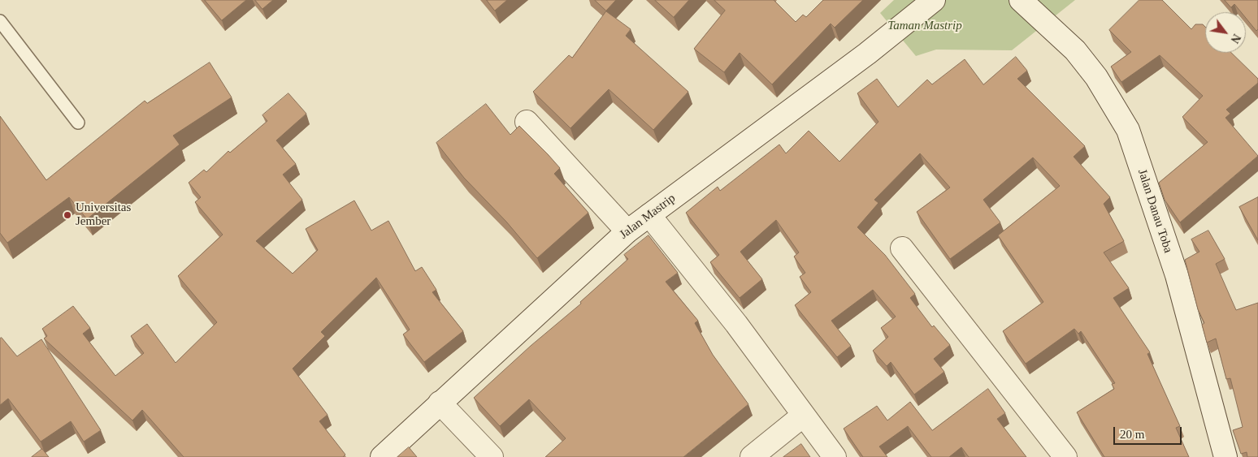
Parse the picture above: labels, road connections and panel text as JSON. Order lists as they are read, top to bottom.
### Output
{
  "streets": {
    "main road": ["Jalan Danau Toba", "Jalan Mastrip"]
  },
  "parks": ["Taman Mastrip"],
  "places": ["Universitas Jember"],
  "scale_bar": "20 m",
  "north": "bottom right"
}
